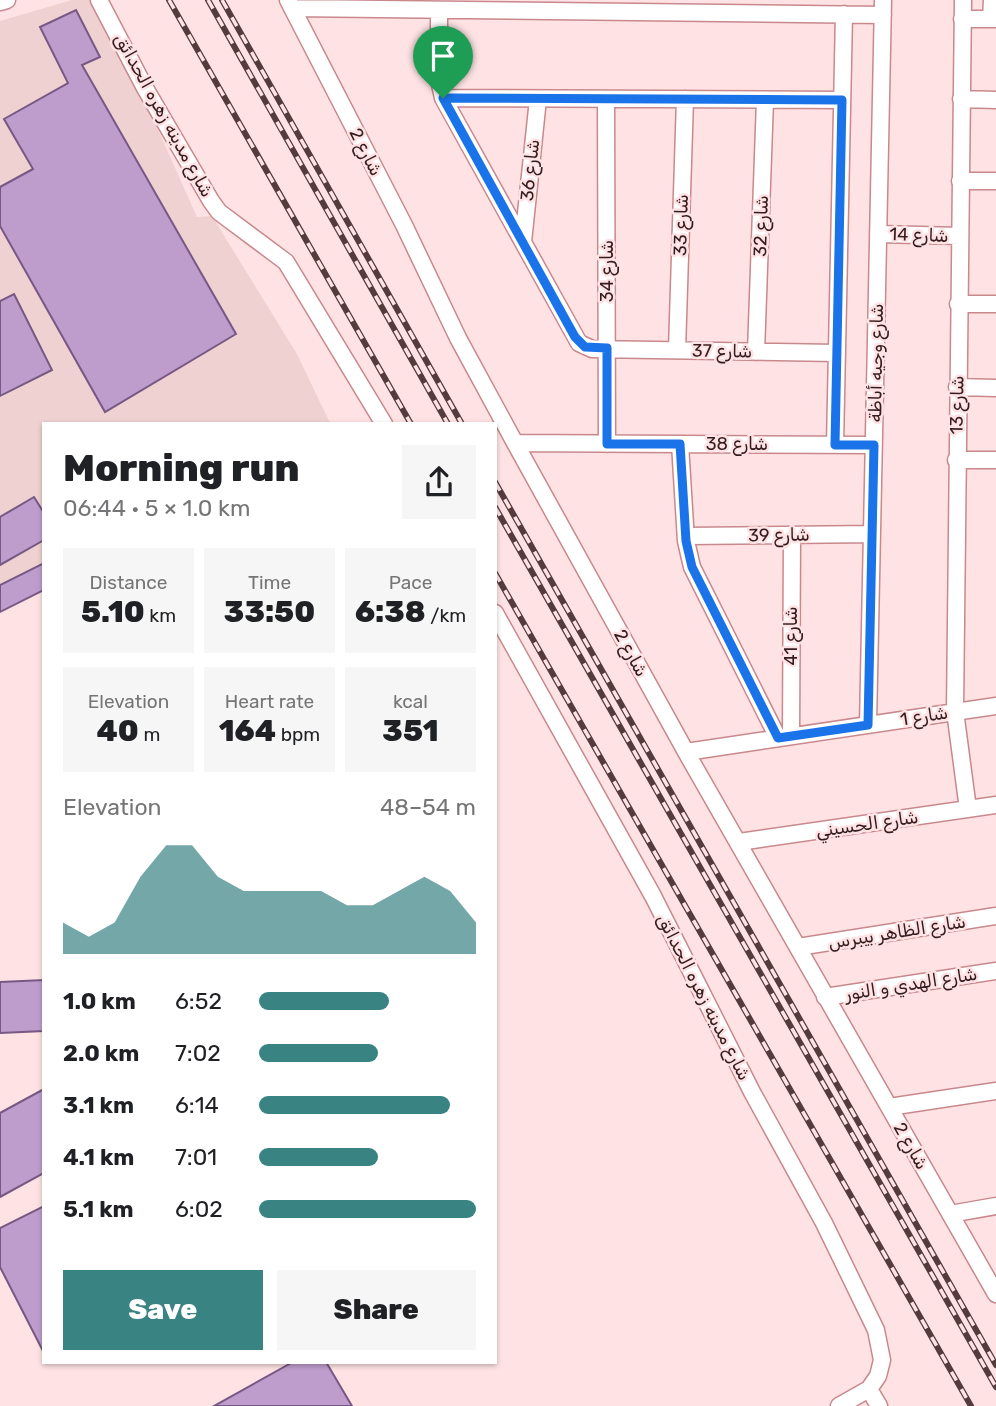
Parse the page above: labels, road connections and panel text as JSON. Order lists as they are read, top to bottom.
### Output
{
  "streets": {
    "street": [
      "شارع مدينه زهره الحدائق",
      "شارع 2",
      "شارع 36",
      "شارع 33",
      "شارع 32",
      "شارع 14",
      "شارع 34",
      "شارع 37",
      "شارع وجيه أباظة",
      "شارع 13",
      "شارع 38",
      "شارع 39",
      "شارع 41",
      "شارع 1",
      "شارع الحسيني",
      "شارع الظاهر بيبرس",
      "شارع الهدي و النور"
    ]
  },
  "crossings": [
    ["شارع 2", "شارع 38"],
    ["شارع 2", "شارع 1"],
    ["شارع 2", "شارع الحسيني"],
    ["شارع 2", "شارع الظاهر بيبرس"],
    ["شارع 2", "شارع الهدي و النور"],
    ["شارع 36", "شارع 37"],
    ["شارع 33", "شارع 37"],
    ["شارع 32", "شارع 37"],
    ["شارع 14", "شارع وجيه أباظة"],
    ["شارع 14", "شارع 13"],
    ["شارع 34", "شارع 37"],
    ["شارع 34", "شارع 38"],
    ["شارع وجيه أباظة", "شارع 38"],
    ["شارع وجيه أباظة", "شارع 39"],
    ["شارع وجيه أباظة", "شارع 1"],
    ["شارع 13", "شارع 1"],
    ["شارع 13", "شارع الحسيني"],
    ["شارع 39", "شارع 41"],
    ["شارع 41", "شارع 1"]
  ],
  "page": {
    "heading": ["Morning run", "06:44 · 5 × 1.0 km"],
    "stats": [
      ["Distance", "5.10 km"],
      ["Time", "33:50"],
      ["Pace", "6:38 /km"],
      ["Elevation", "40 m"],
      ["Heart rate", "164 bpm"],
      ["kcal", "351"]
    ],
    "chart": ["Elevation", "48–54 m"],
    "list": [
      {
        "name": "1.0 km",
        "note": "6:52"
      },
      {
        "name": "2.0 km",
        "note": "7:02"
      },
      {
        "name": "3.1 km",
        "note": "6:14"
      },
      {
        "name": "4.1 km",
        "note": "7:01"
      },
      {
        "name": "5.1 km",
        "note": "6:02"
      }
    ],
    "buttons": ["Save", "Share"]
  }
}
